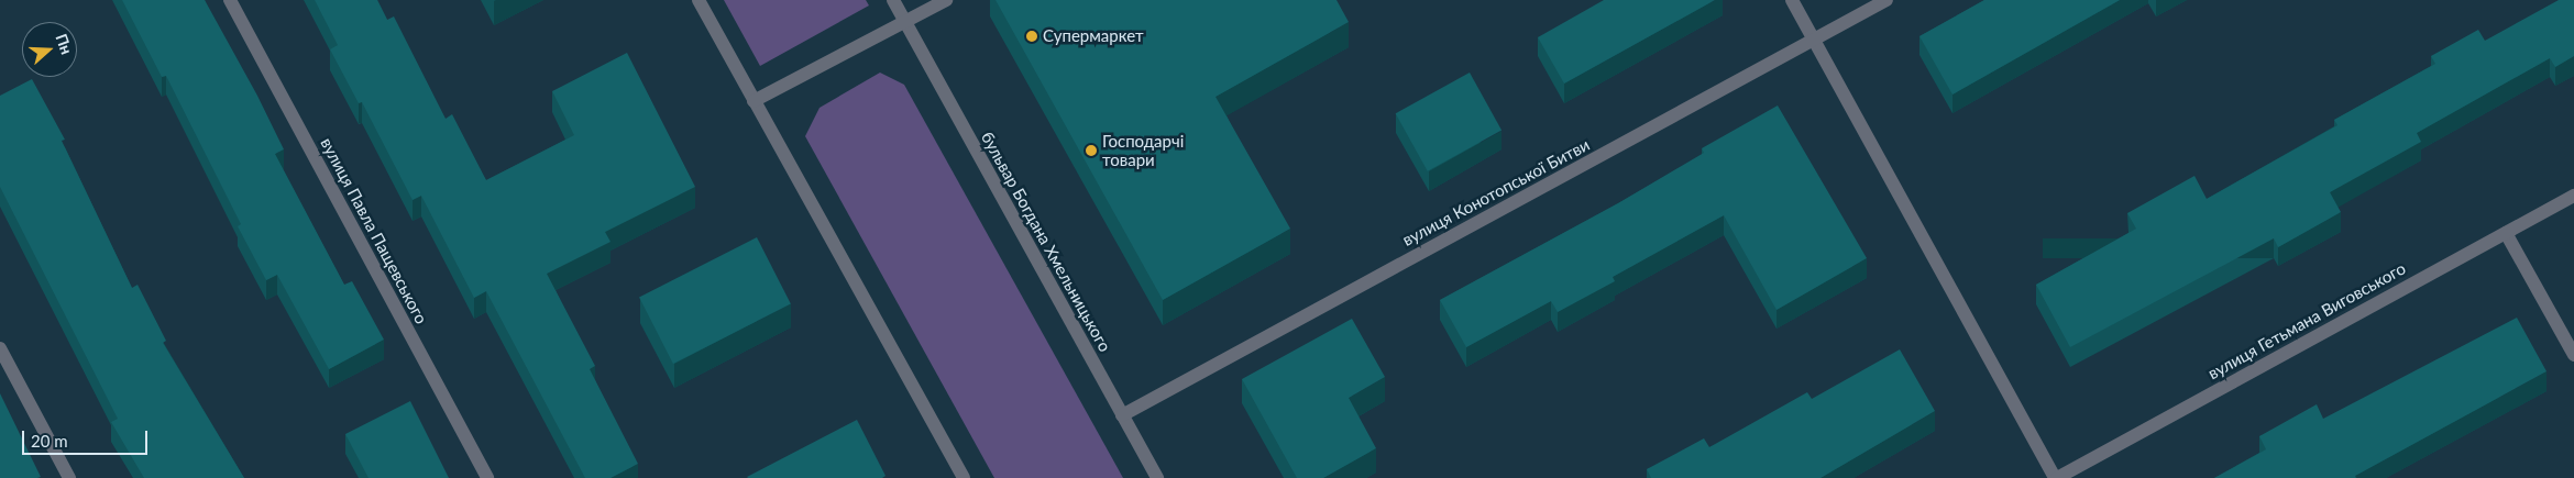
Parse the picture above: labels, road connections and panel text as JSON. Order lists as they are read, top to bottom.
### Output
{
  "streets": {
    "street": [
      "вулиця Конотопської Битви",
      "вулиця Павла Пащевського",
      "бульвар Богдана Хмельницького",
      "вулиця Гетьмана Виговського"
    ]
  },
  "crossings": [
    ["вулиця Конотопської Битви", "бульвар Богдана Хмельницького"]
  ],
  "places": ["Супермаркет", "Господарчі товари"],
  "scale_bar": "20 m",
  "north": "right"
}
